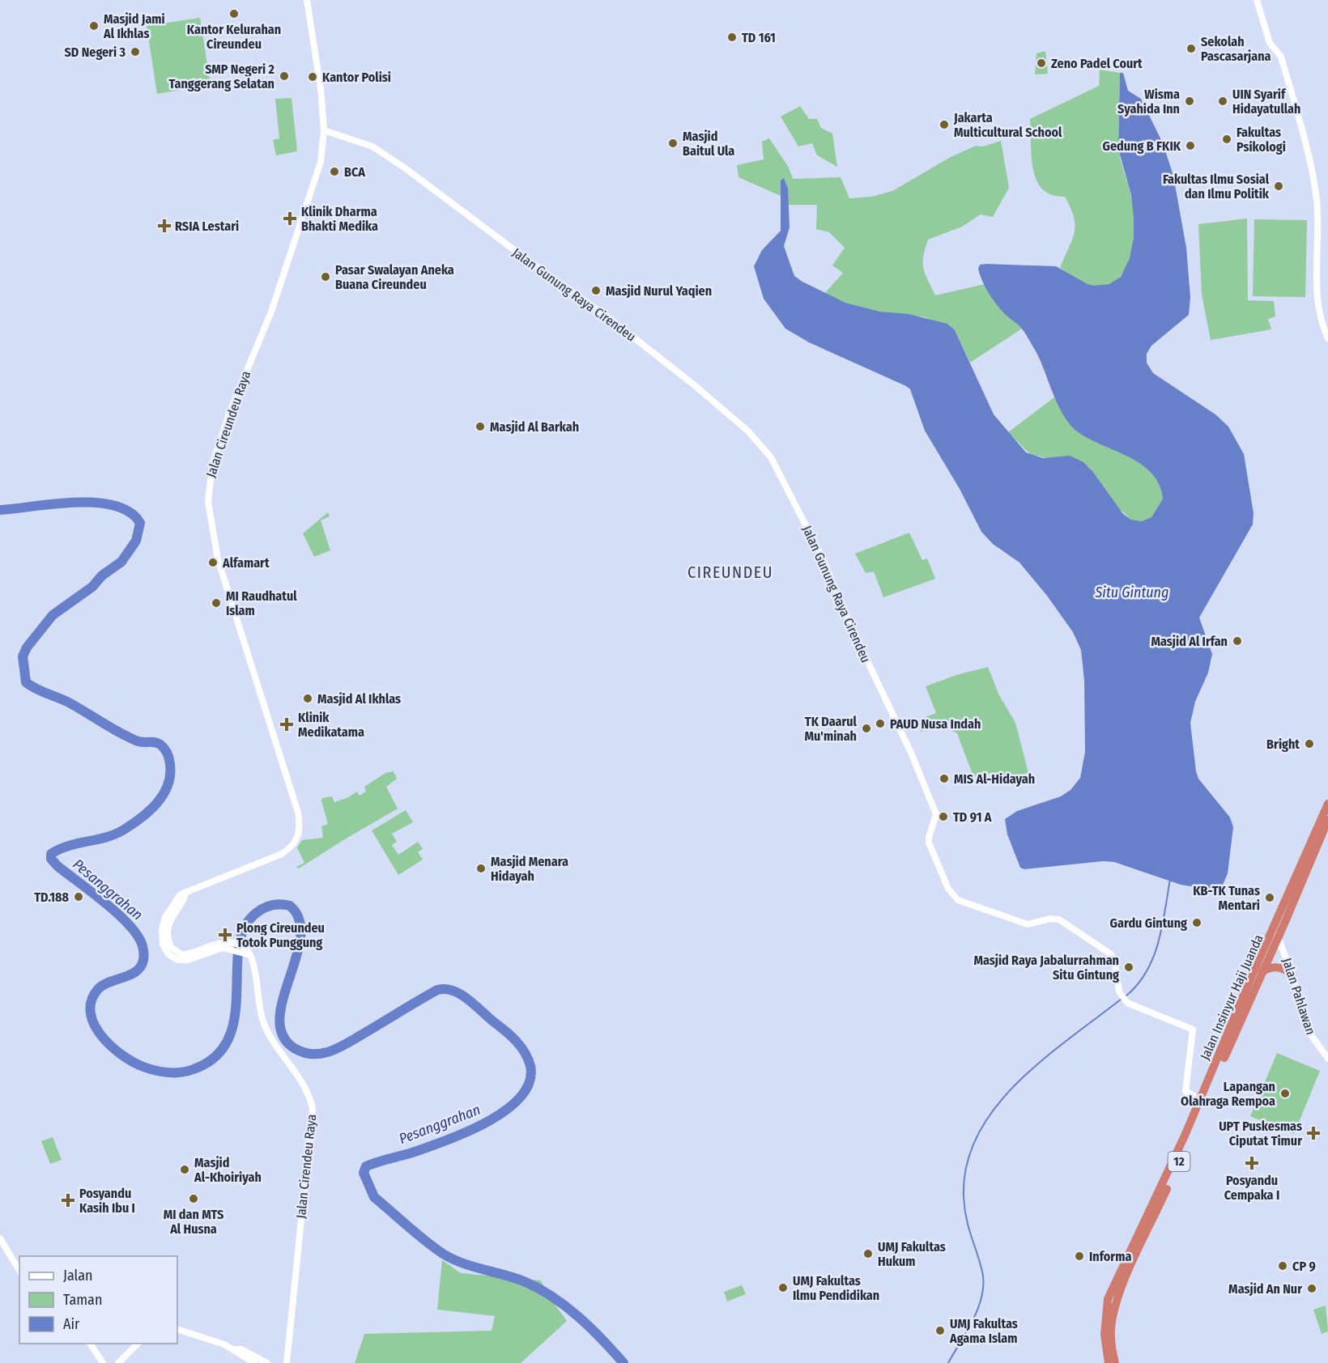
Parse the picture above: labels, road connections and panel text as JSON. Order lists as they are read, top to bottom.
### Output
{
  "streets": {
    "highway": ["Jalan Insinyur Haji Juanda", "12"],
    "main road": [
      "Jalan Gunung Raya Cirendeu",
      "Jalan Cireundeu Raya",
      "Jalan Pahlawan",
      "Jalan Cirendeu Raya"
    ]
  },
  "crossings": [
    ["Jalan Gunung Raya Cirendeu", "Jalan Cireundeu Raya"],
    ["Jalan Gunung Raya Cirendeu", "Jalan Insinyur Haji Juanda"],
    ["Jalan Cireundeu Raya", "Jalan Cirendeu Raya"],
    ["Jalan Pahlawan", "Jalan Insinyur Haji Juanda"]
  ],
  "districts": ["CIREUNDEU"],
  "water": ["Situ Gintung", "Pesanggrahan"],
  "places": {
    "other": [
      "Kantor Kelurahan Cireundeu",
      "Masjid Jami Al Ikhlas",
      "TD 161",
      "Sekolah Pascasarjana",
      "SD Negeri 3",
      "Zeno Padel Court",
      "SMP Negeri 2 Tanggerang Selatan",
      "Kantor Polisi",
      "Wisma Syahida Inn",
      "UIN Syarif Hidayatullah",
      "Jakarta Multicultural School",
      "Fakultas Psikologi",
      "Masjid Baitul Ula",
      "Gedung B FKIK",
      "BCA",
      "Fakultas Ilmu Sosial dan Ilmu Politik",
      "Pasar Swalayan Aneka Buana Cireundeu",
      "Masjid Nurul Yaqien",
      "Masjid Al Barkah",
      "Alfamart",
      "MI Raudhatul Islam",
      "Masjid Al Irfan",
      "Masjid Al Ikhlas",
      "PAUD Nusa Indah",
      "TK Daarul Mu'minah",
      "Bright",
      "MIS Al-Hidayah",
      "TD 91 A",
      "Masjid Menara Hidayah",
      "TD.188",
      "KB-TK Tunas Mentari",
      "Gardu Gintung",
      "Masjid Raya Jabalurrahman Situ Gintung",
      "Lapangan Olahraga Rempoa",
      "Masjid Al-Khoiriyah",
      "MI dan MTS Al Husna",
      "UMJ Fakultas Hukum",
      "Informa",
      "CP 9",
      "UMJ Fakultas Ilmu Pendidikan",
      "Masjid An Nur",
      "UMJ Fakultas Agama Islam"
    ],
    "health": [
      "Klinik Dharma Bhakti Medika",
      "RSIA Lestari",
      "Klinik Medikatama",
      "Plong Cireundeu Totok Punggung",
      "UPT Puskesmas Ciputat Timur",
      "Posyandu Cempaka I",
      "Posyandu Kasih Ibu I"
    ]
  },
  "legend": ["Jalan", "Taman", "Air"]
}
